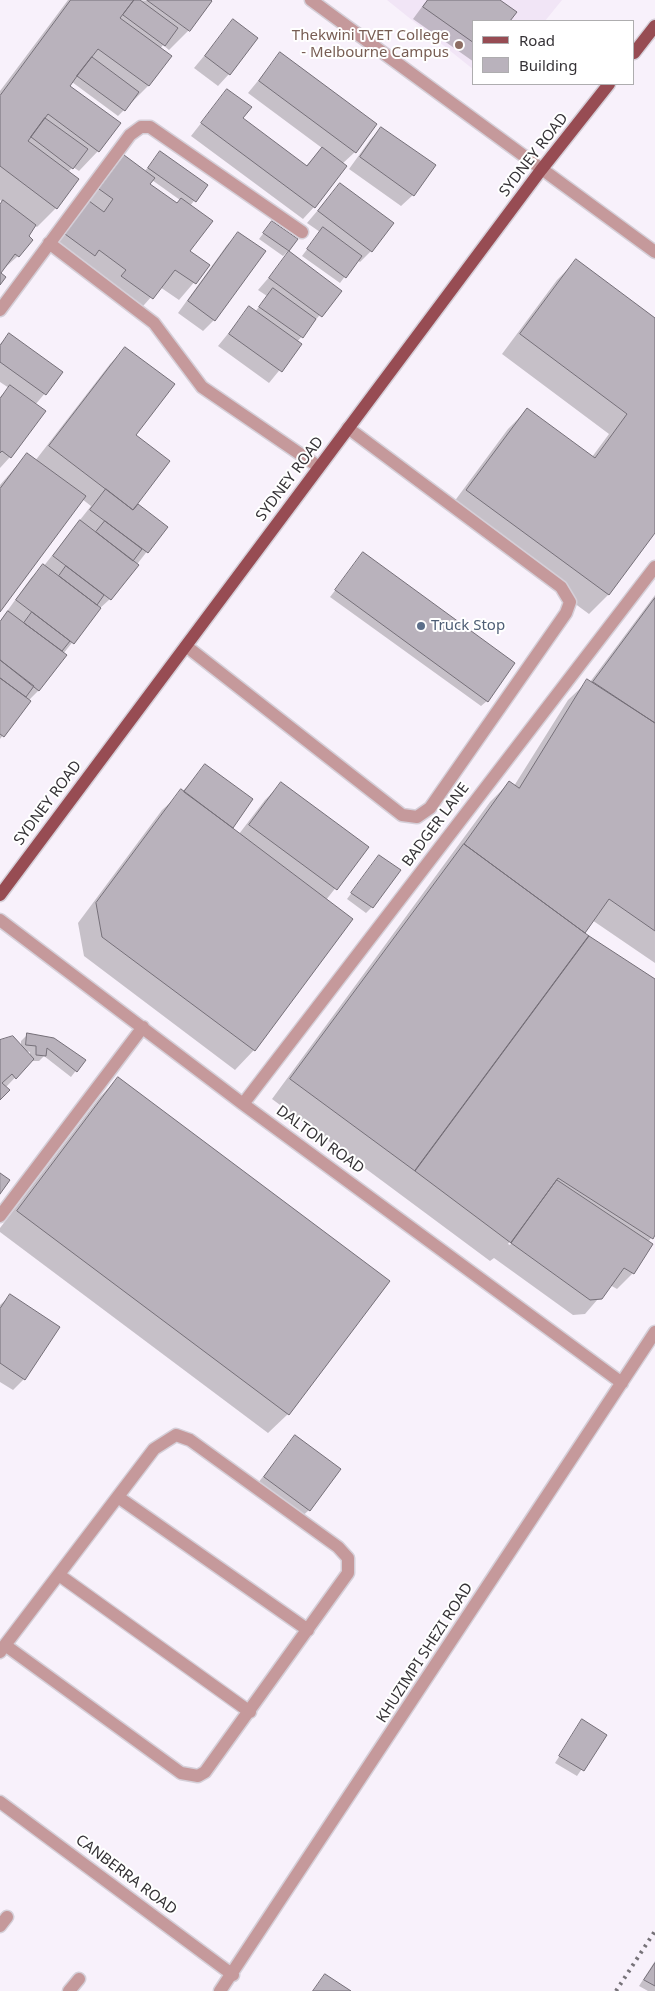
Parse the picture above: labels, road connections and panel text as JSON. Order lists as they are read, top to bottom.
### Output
{
  "streets": {
    "main road": ["SYDNEY ROAD"],
    "street": [
      "BADGER LANE",
      "DALTON ROAD",
      "KHUZIMPI SHEZI ROAD",
      "CANBERRA ROAD"
    ]
  },
  "crossings": [
    ["BADGER LANE", "DALTON ROAD"],
    ["DALTON ROAD", "KHUZIMPI SHEZI ROAD"],
    ["KHUZIMPI SHEZI ROAD", "CANBERRA ROAD"]
  ],
  "places": ["Thekwini TVET College - Melbourne Campus", "Truck Stop"],
  "legend": ["Road", "Building"]
}
